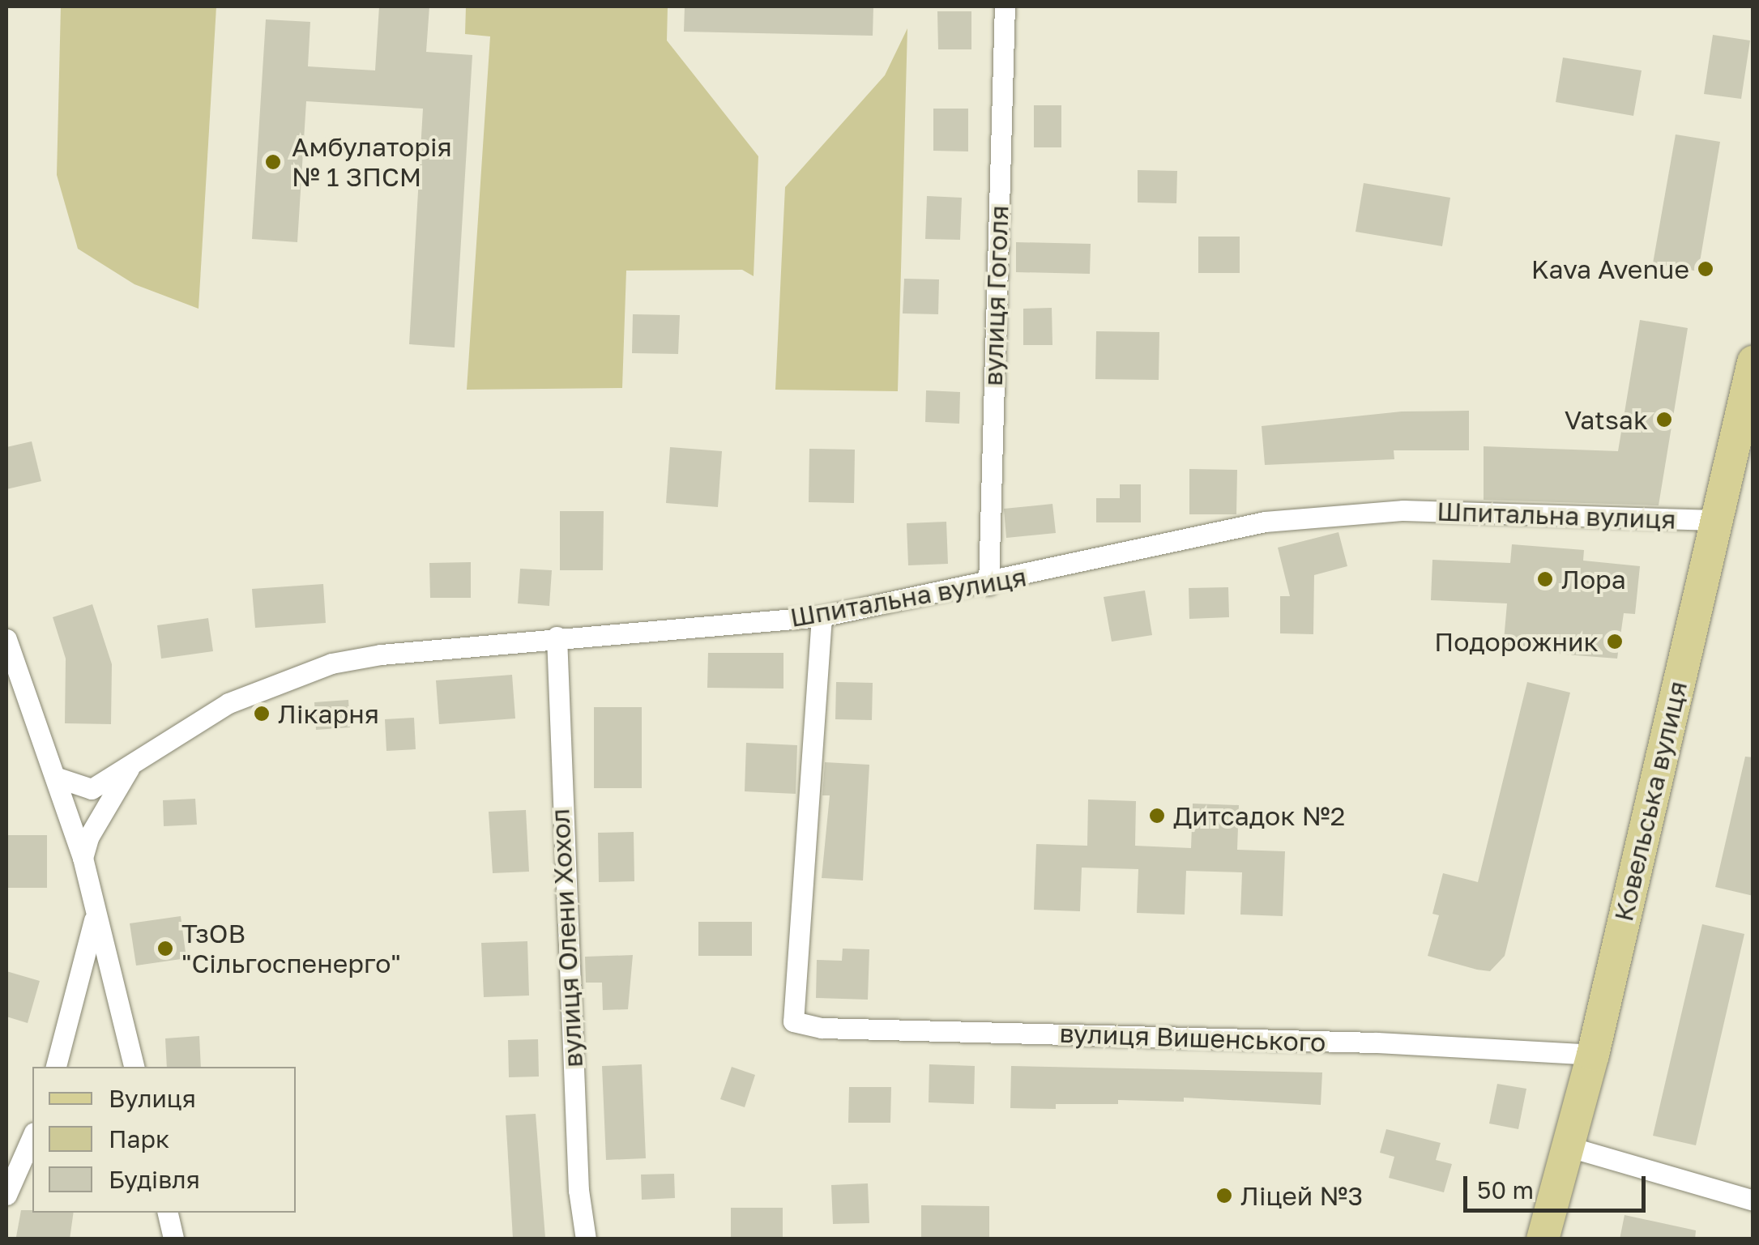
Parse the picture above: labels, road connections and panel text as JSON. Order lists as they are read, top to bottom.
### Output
{
  "streets": {
    "main road": ["Ковельська вулиця"],
    "street": [
      "вулиця Гоголя",
      "Шпитальна вулиця",
      "вулиця Олени Хохол",
      "вулиця Вишенського"
    ]
  },
  "crossings": [
    ["вулиця Гоголя", "Шпитальна вулиця"],
    ["Шпитальна вулиця", "Ковельська вулиця"],
    ["Шпитальна вулиця", "вулиця Олени Хохол"],
    ["Шпитальна вулиця", "вулиця Вишенського"],
    ["Ковельська вулиця", "вулиця Вишенського"]
  ],
  "places": [
    "Амбулаторія № 1 ЗПСМ",
    "Kava Avenue",
    "Vatsak",
    "Лора",
    "Подорожник",
    "Лікарня",
    "Дитсадок №2",
    "ТзОВ \"Сільгоспенерго\"",
    "Ліцей №3"
  ],
  "legend": ["Вулиця", "Парк", "Будівля"],
  "scale_bar": "50 m"
}
